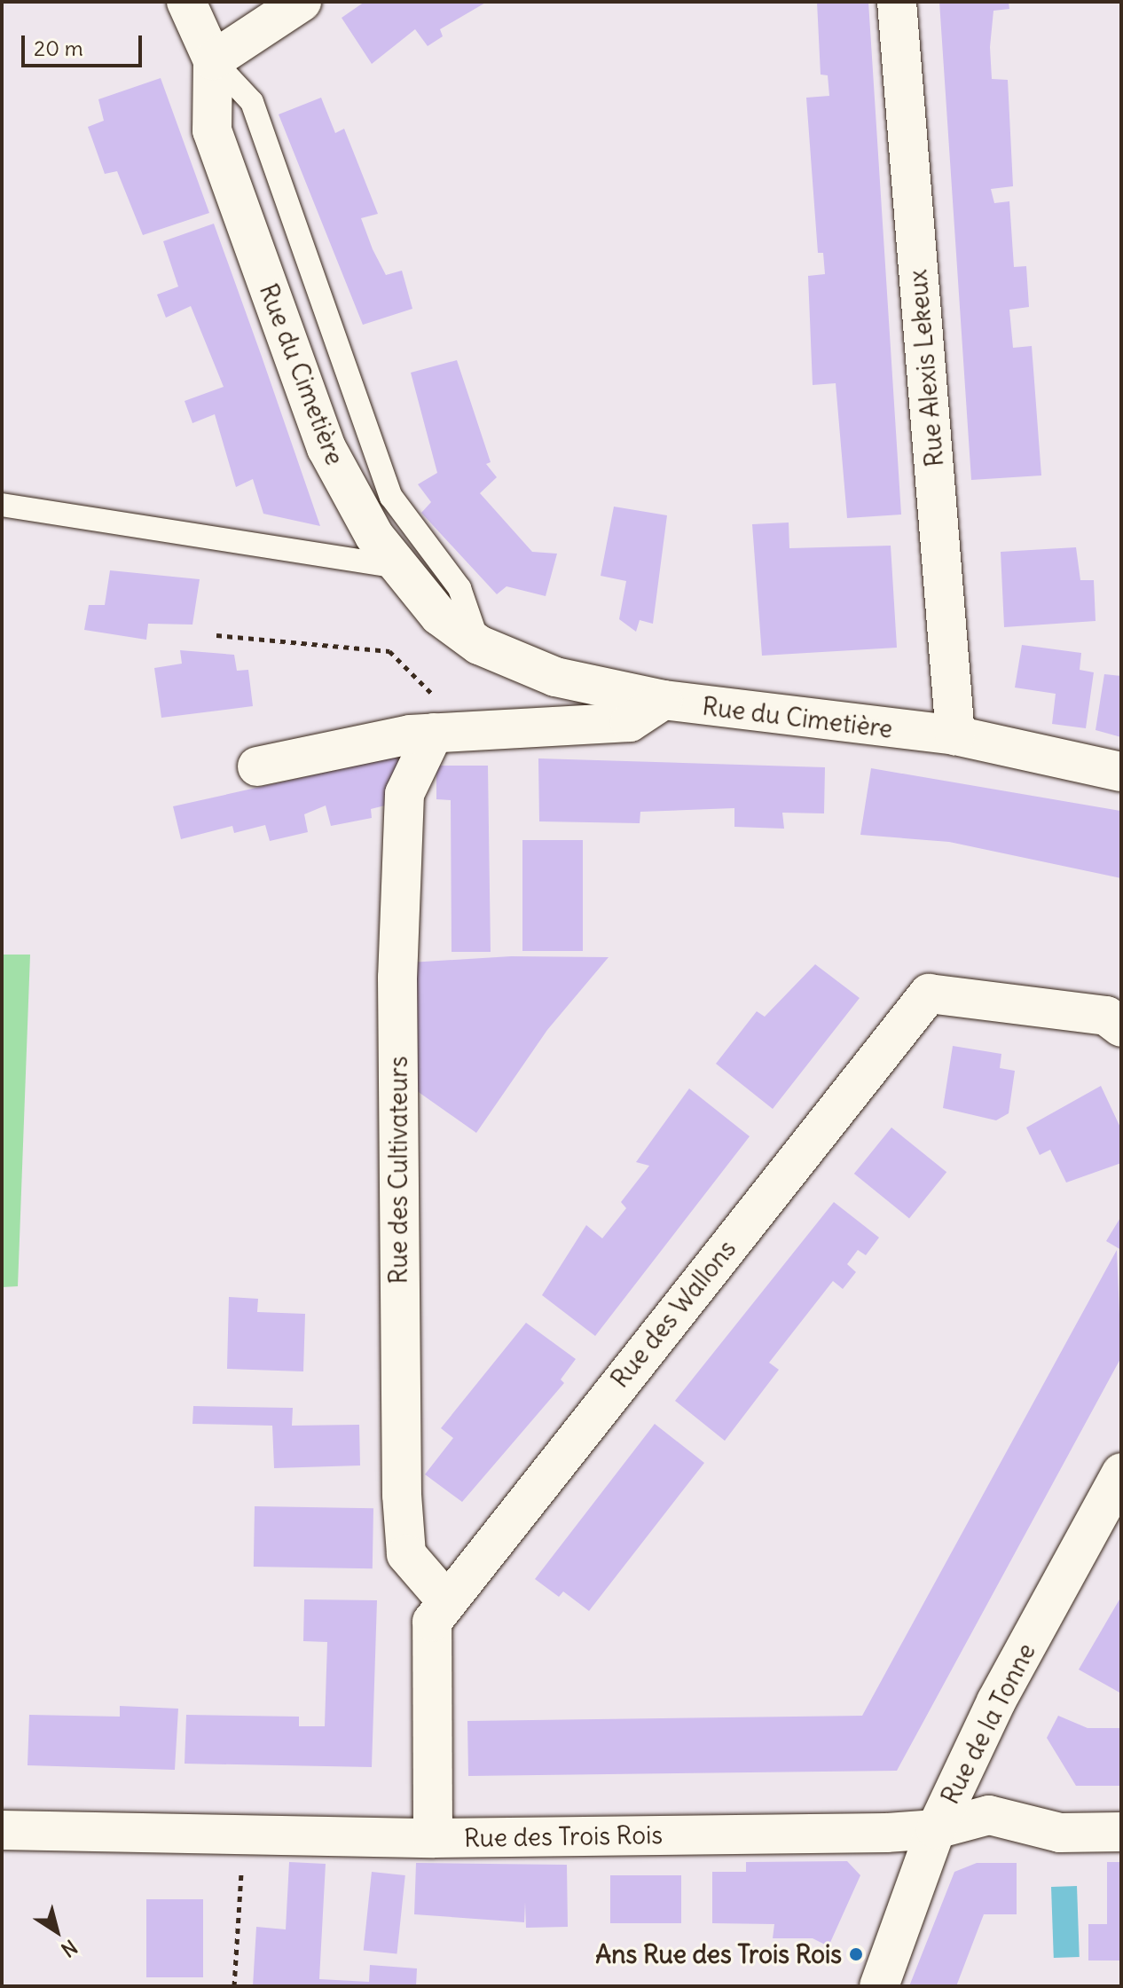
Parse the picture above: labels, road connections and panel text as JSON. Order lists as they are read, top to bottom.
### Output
{
  "streets": {
    "street": [
      "Rue Alexis Lekeux",
      "Rue du Cimetière",
      "Rue des Cultivateurs",
      "Rue des Wallons",
      "Rue de la Tonne",
      "Rue des Trois Rois"
    ]
  },
  "crossings": [
    ["Rue Alexis Lekeux", "Rue du Cimetière"],
    ["Rue des Cultivateurs", "Rue des Wallons"],
    ["Rue des Wallons", "Rue des Trois Rois"],
    ["Rue de la Tonne", "Rue des Trois Rois"]
  ],
  "places": ["Ans Rue des Trois Rois"],
  "scale_bar": "20 m",
  "north": "bottom right"
}
